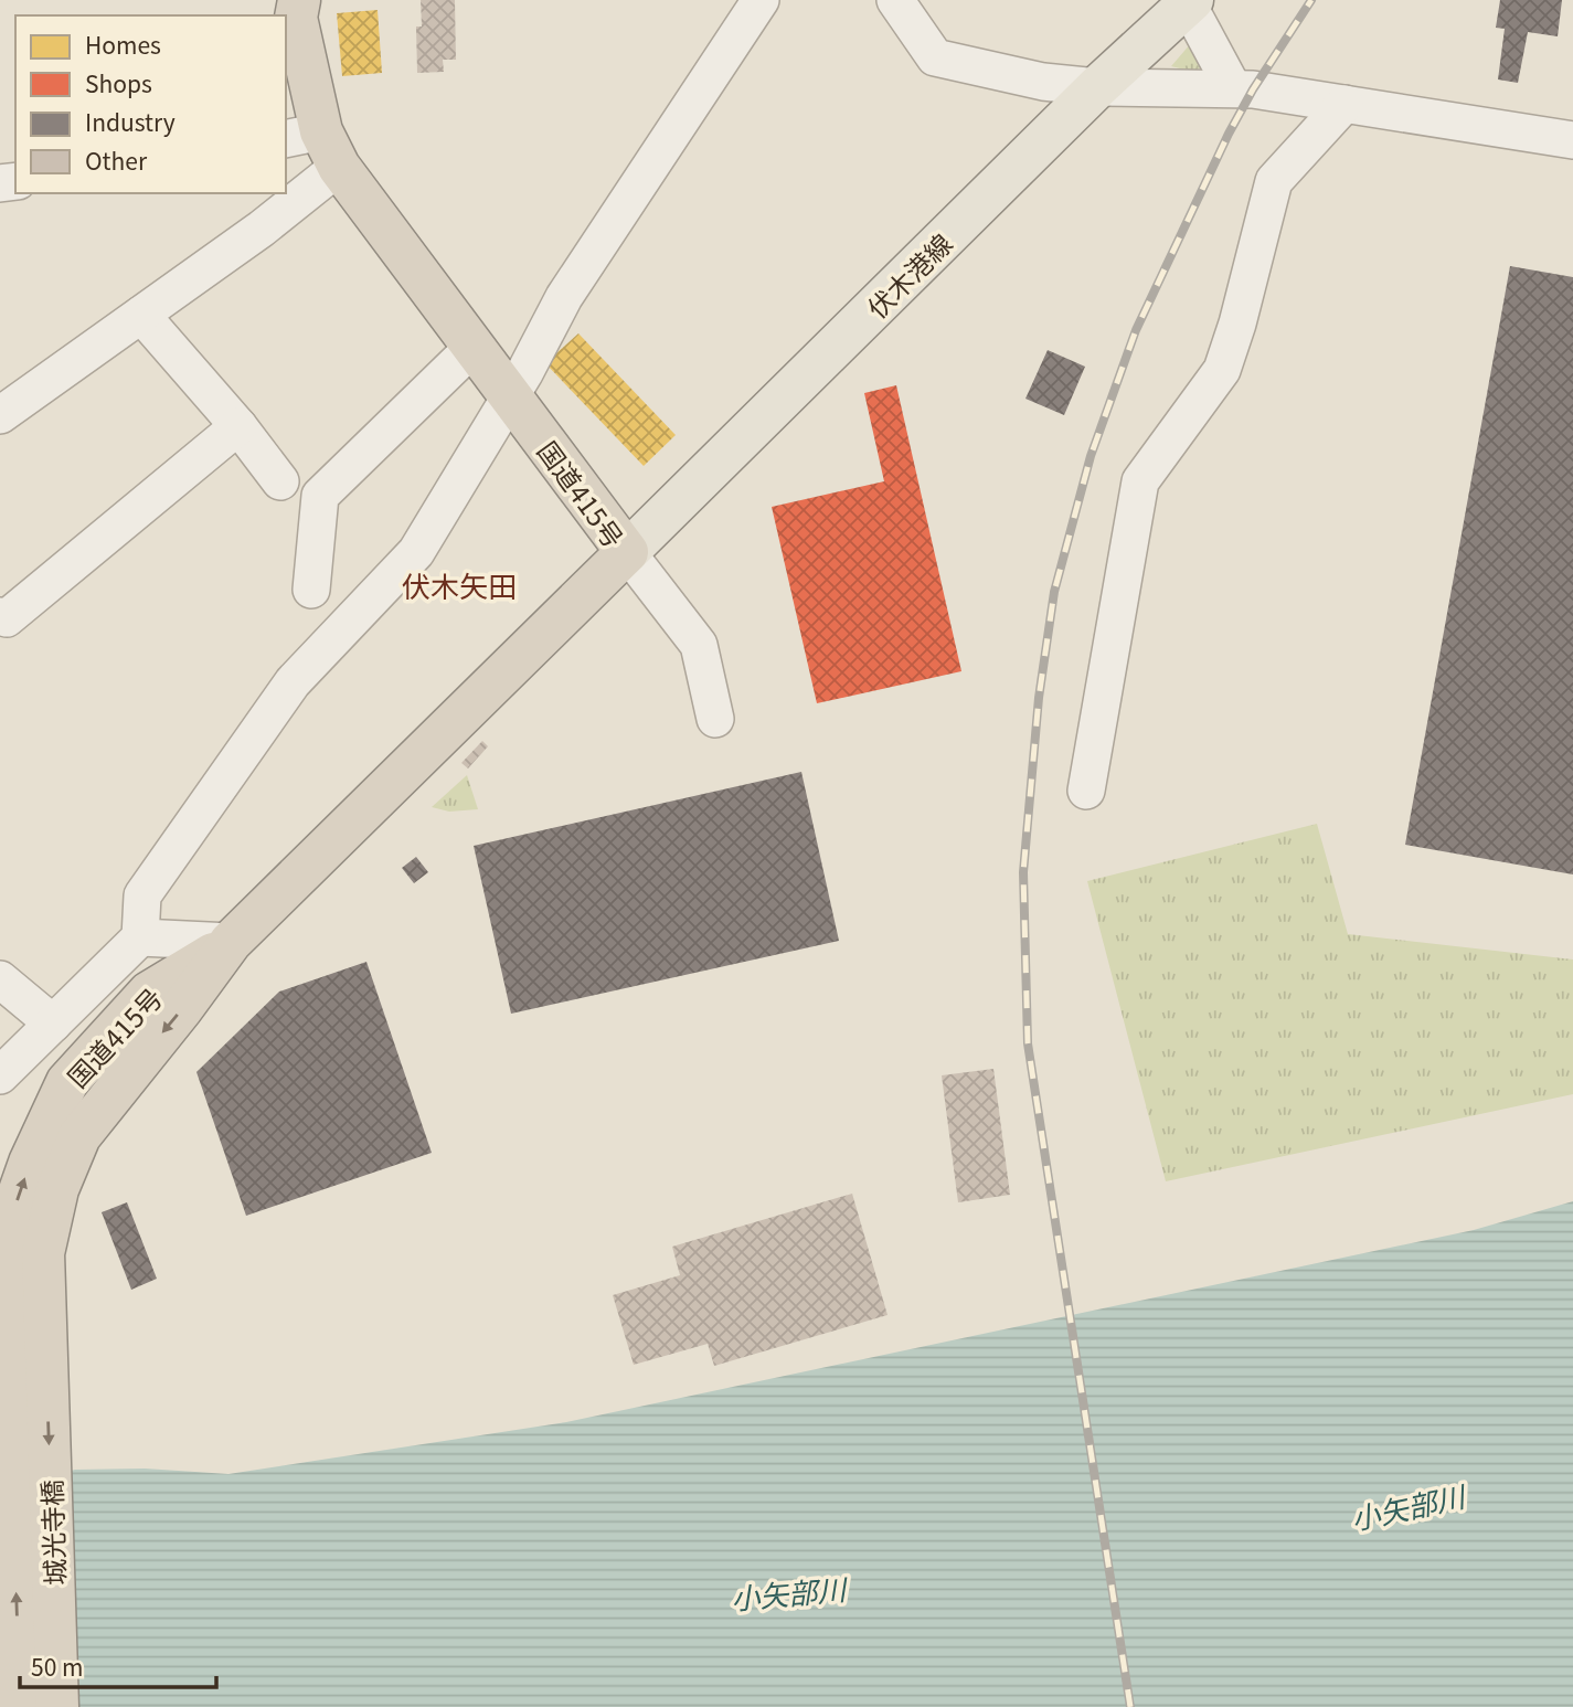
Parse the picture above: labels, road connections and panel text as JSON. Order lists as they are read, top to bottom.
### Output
{
  "streets": {
    "highway": ["国道415号", "城光寺橋"],
    "main road": ["伏木港線"]
  },
  "crossings": [
    ["伏木港線", "国道415号"],
    ["国道415号", "城光寺橋"]
  ],
  "districts": ["伏木矢田"],
  "water": ["小矢部川"],
  "legend": [
    "Homes",
    "Shops",
    "Industry",
    "Other"
  ],
  "scale_bar": "50 m"
}
